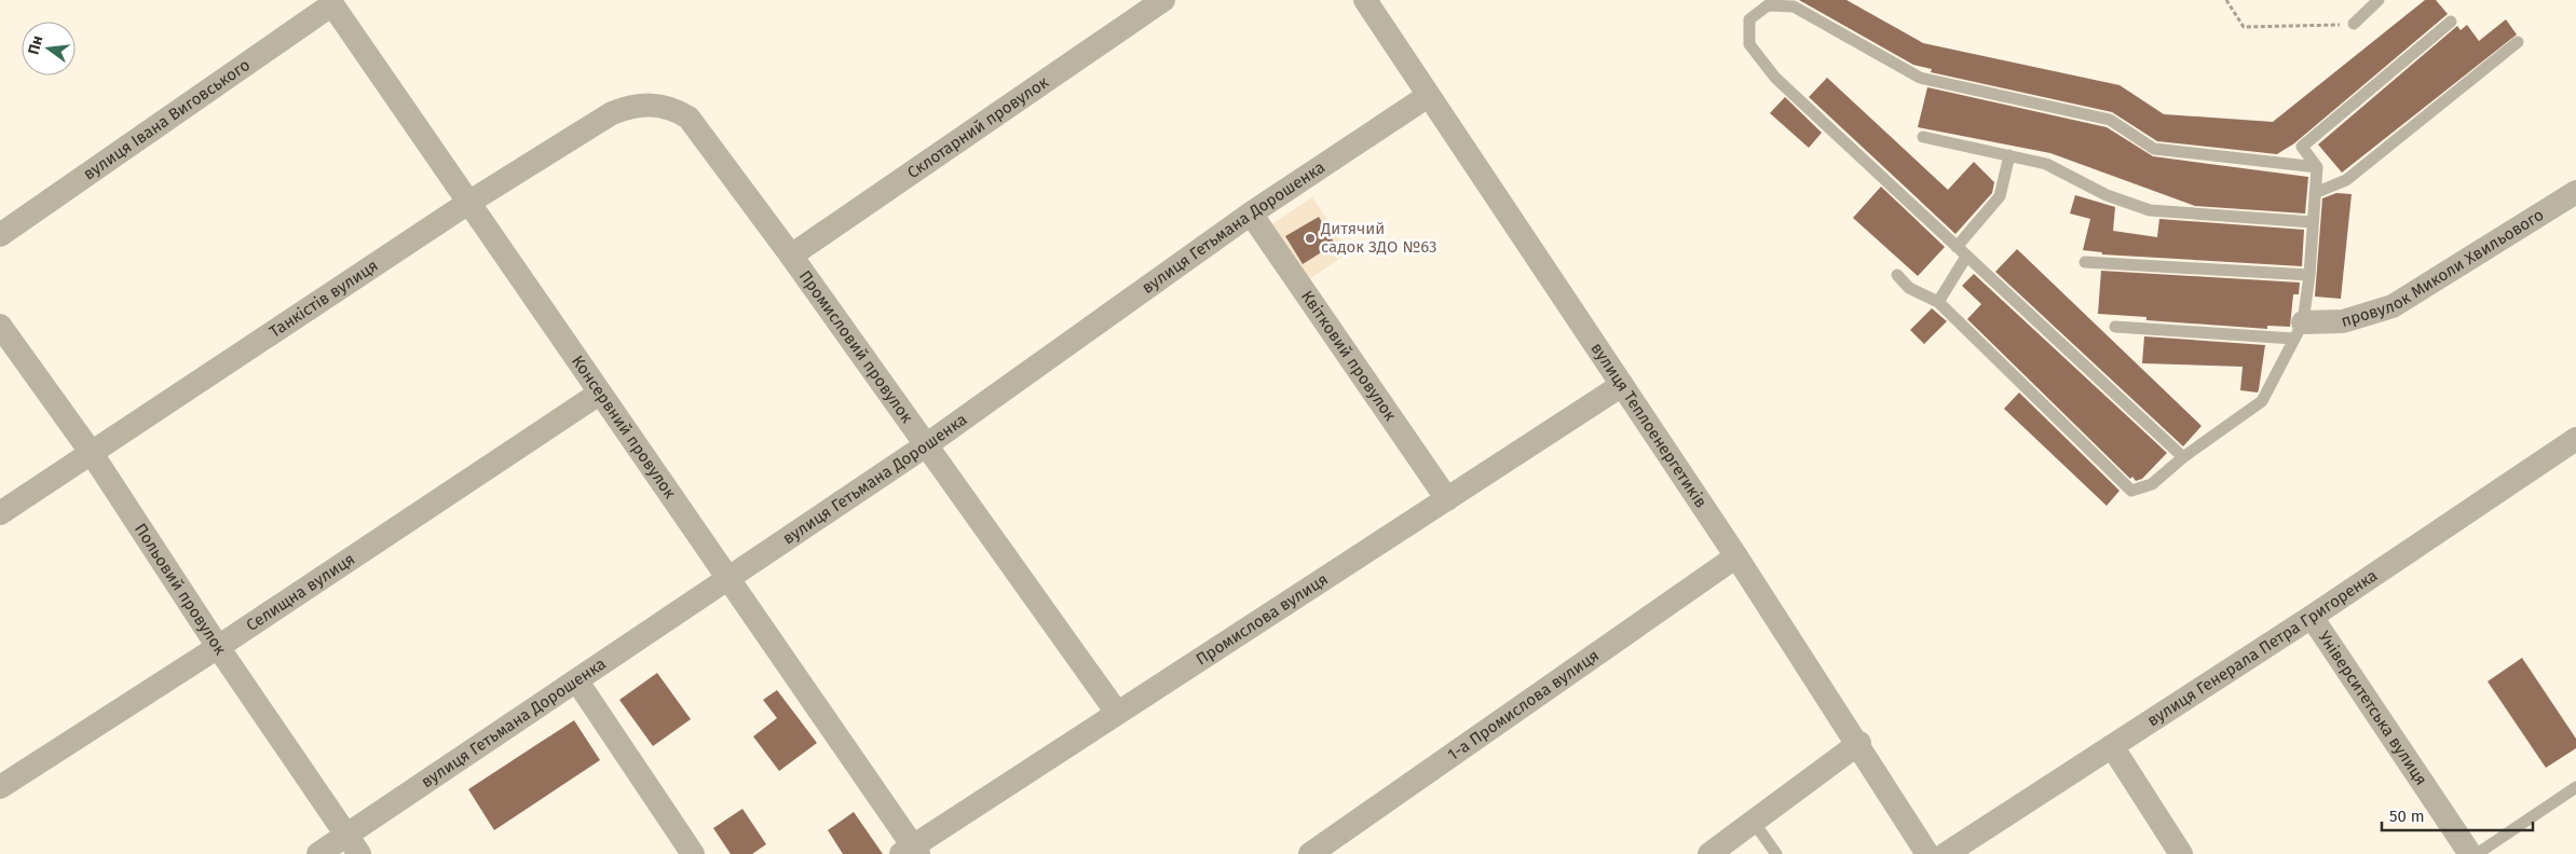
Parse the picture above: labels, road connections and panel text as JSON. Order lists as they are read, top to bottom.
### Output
{
  "streets": {
    "street": [
      "вулиця Івана Виговського",
      "Склотарний провулок",
      "вулиця Гетьмана Дорошенка",
      "провулок Миколи Хвильового",
      "Танкістів вулиця",
      "Промисловий провулок",
      "Квітковий провулок",
      "вулиця Теплоенергетиків",
      "Консервний провулок",
      "Польовий провулок",
      "Селищна вулиця",
      "Промислова вулиця",
      "вулиця Генерала Петра Григоренка",
      "1-а Промислова вулиця",
      "Університетська вулиця"
    ]
  },
  "crossings": [
    ["вулиця Івана Виговського", "Консервний провулок"],
    ["Склотарний провулок", "Промисловий провулок"],
    ["вулиця Гетьмана Дорошенка", "Промисловий провулок"],
    ["вулиця Гетьмана Дорошенка", "Квітковий провулок"],
    ["вулиця Гетьмана Дорошенка", "вулиця Теплоенергетиків"],
    ["вулиця Гетьмана Дорошенка", "Консервний провулок"],
    ["вулиця Гетьмана Дорошенка", "Польовий провулок"],
    ["Танкістів вулиця", "Промисловий провулок"],
    ["Танкістів вулиця", "Консервний провулок"],
    ["Танкістів вулиця", "Польовий провулок"],
    ["Промисловий провулок", "Промислова вулиця"],
    ["Квітковий провулок", "Промислова вулиця"],
    ["вулиця Теплоенергетиків", "Промислова вулиця"],
    ["вулиця Теплоенергетиків", "1-а Промислова вулиця"],
    ["Консервний провулок", "Селищна вулиця"],
    ["Консервний провулок", "Промислова вулиця"],
    ["Польовий провулок", "Селищна вулиця"],
    ["вулиця Генерала Петра Григоренка", "Університетська вулиця"]
  ],
  "places": ["Дитячий садок ЗДО №63"],
  "scale_bar": "50 m",
  "north": "left"
}
